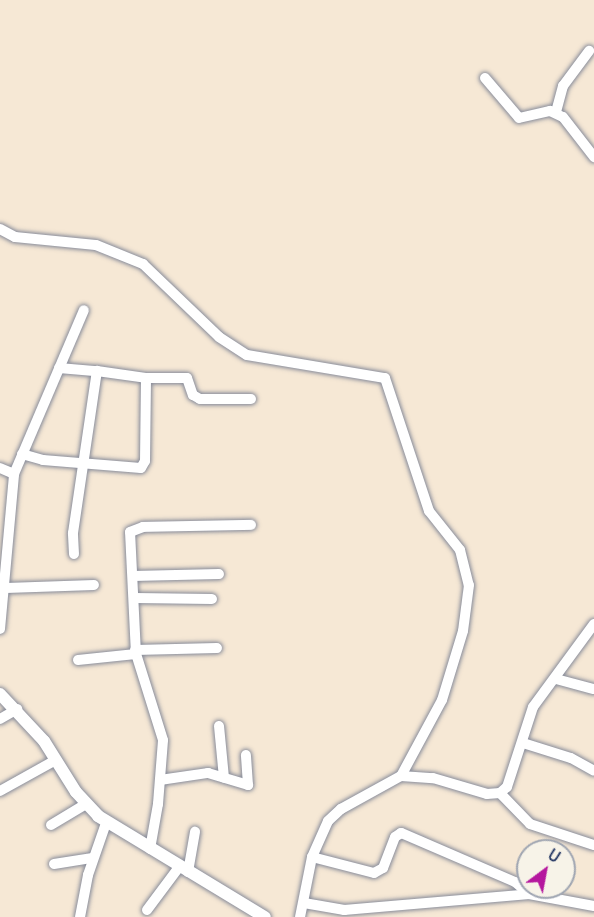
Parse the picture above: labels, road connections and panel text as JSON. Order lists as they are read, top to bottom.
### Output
{
  "north": "top right"
}
